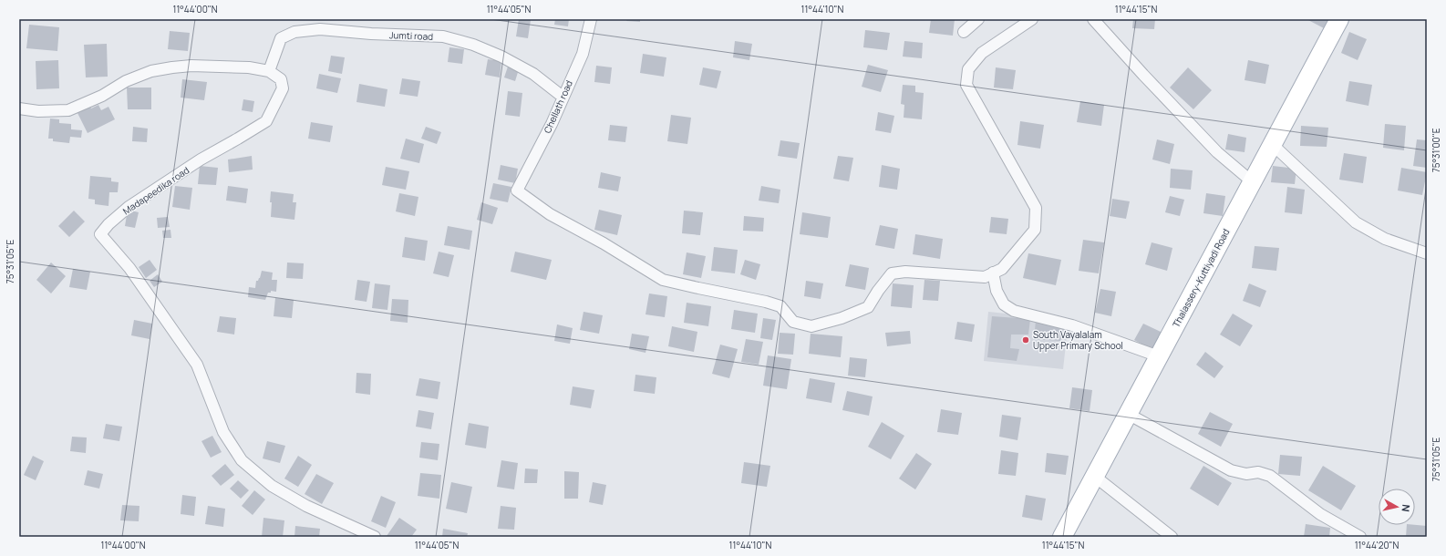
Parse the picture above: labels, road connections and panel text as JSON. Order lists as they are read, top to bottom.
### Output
{
  "streets": {
    "main road": ["Thalassery-Kuttiyadi Road"],
    "street": ["Jumti road", "Chellath road", "Madapeedika road"]
  },
  "crossings": [
    ["Jumti road", "Chellath road"],
    ["Jumti road", "Madapeedika road"]
  ],
  "places": ["South Vayalalam Upper Primary School"],
  "north": "right",
  "coordinates": [
    "11°44'00\"N",
    "11°44'05\"N",
    "11°44'10\"N",
    "11°44'15\"N",
    "75°31'00\"E",
    "75°31'05\"E",
    "11°44'20\"N"
  ]
}
